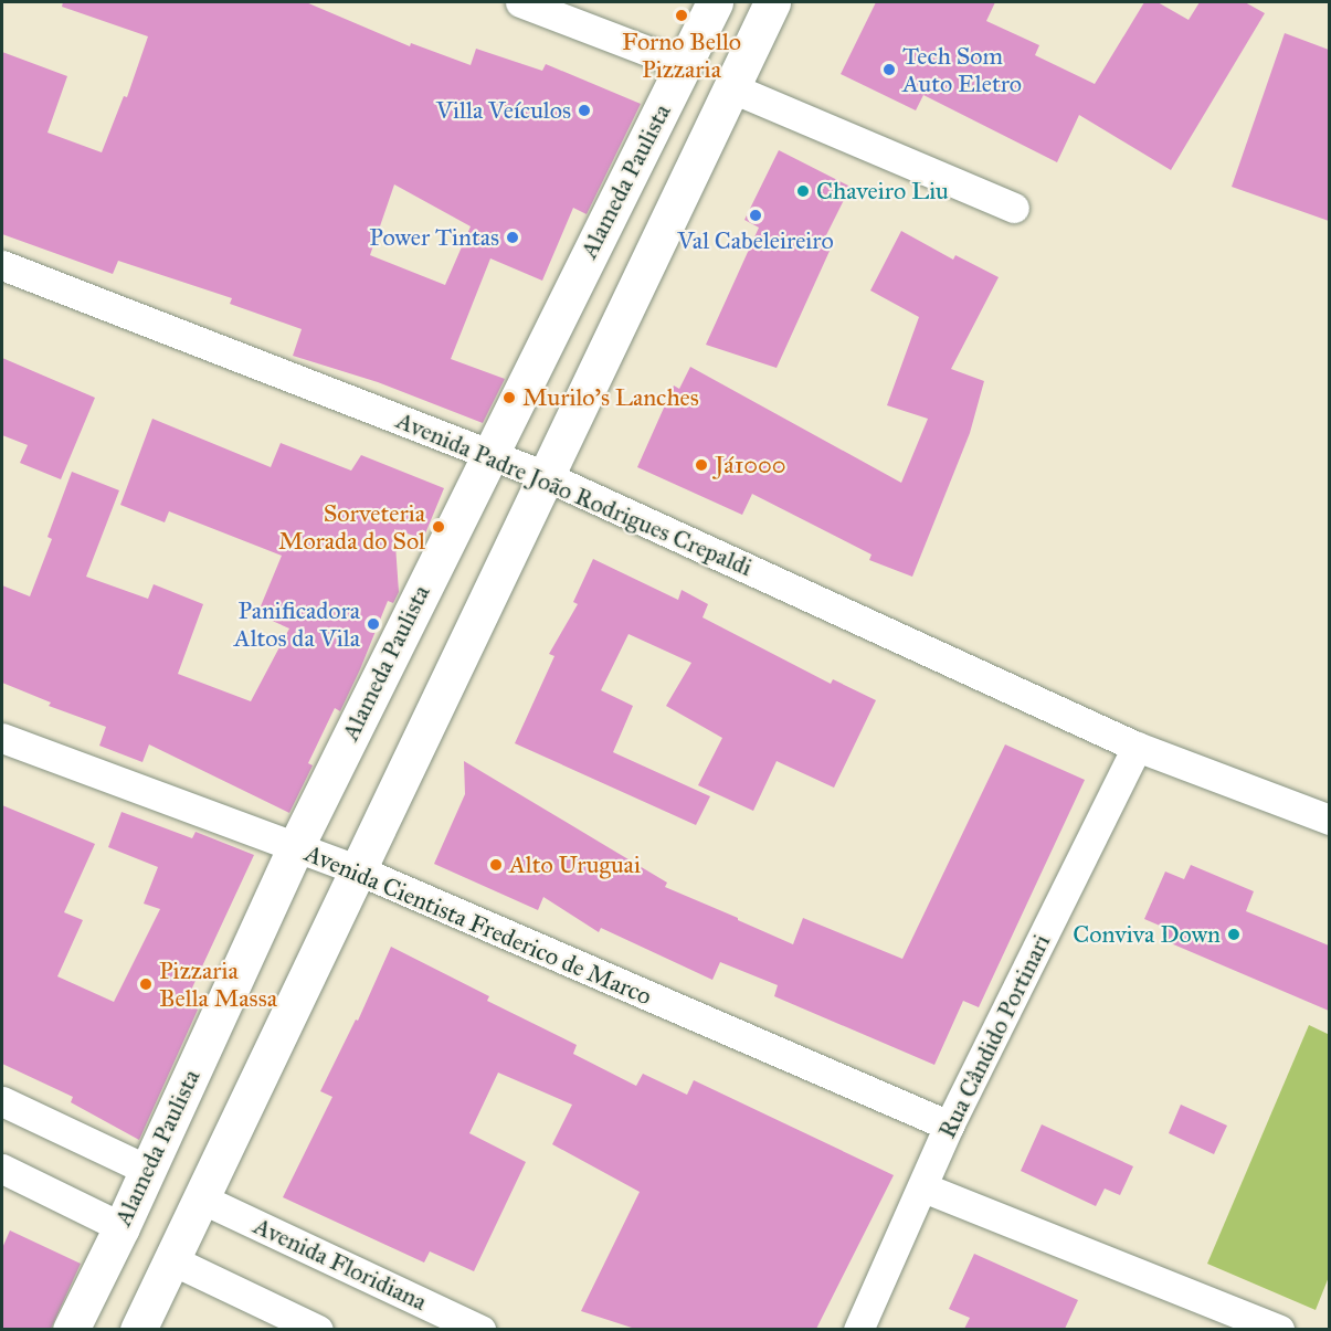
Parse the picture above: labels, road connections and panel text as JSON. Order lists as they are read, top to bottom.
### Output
{
  "streets": {
    "main road": ["Alameda Paulista"],
    "street": [
      "Avenida Padre João Rodrigues Crepaldi",
      "Avenida Cientista Frederico de Marco",
      "Rua Cândido Portinari",
      "Avenida Floridiana"
    ]
  },
  "crossings": [
    ["Alameda Paulista", "Avenida Padre João Rodrigues Crepaldi"],
    ["Alameda Paulista", "Avenida Cientista Frederico de Marco"],
    ["Avenida Padre João Rodrigues Crepaldi", "Rua Cândido Portinari"],
    ["Avenida Cientista Frederico de Marco", "Rua Cândido Portinari"]
  ],
  "places": [
    "Forno Bello Pizzaria",
    "Tech Som Auto Eletro",
    "Villa Veículos",
    "Chaveiro Liu",
    "Val Cabeleireiro",
    "Power Tintas",
    "Murilo's Lanches",
    "Já1000",
    "Sorveteria Morada do Sol",
    "Panificadora Altos da Vila",
    "Alto Uruguai",
    "Conviva Down",
    "Pizzaria Bella Massa"
  ]
}
